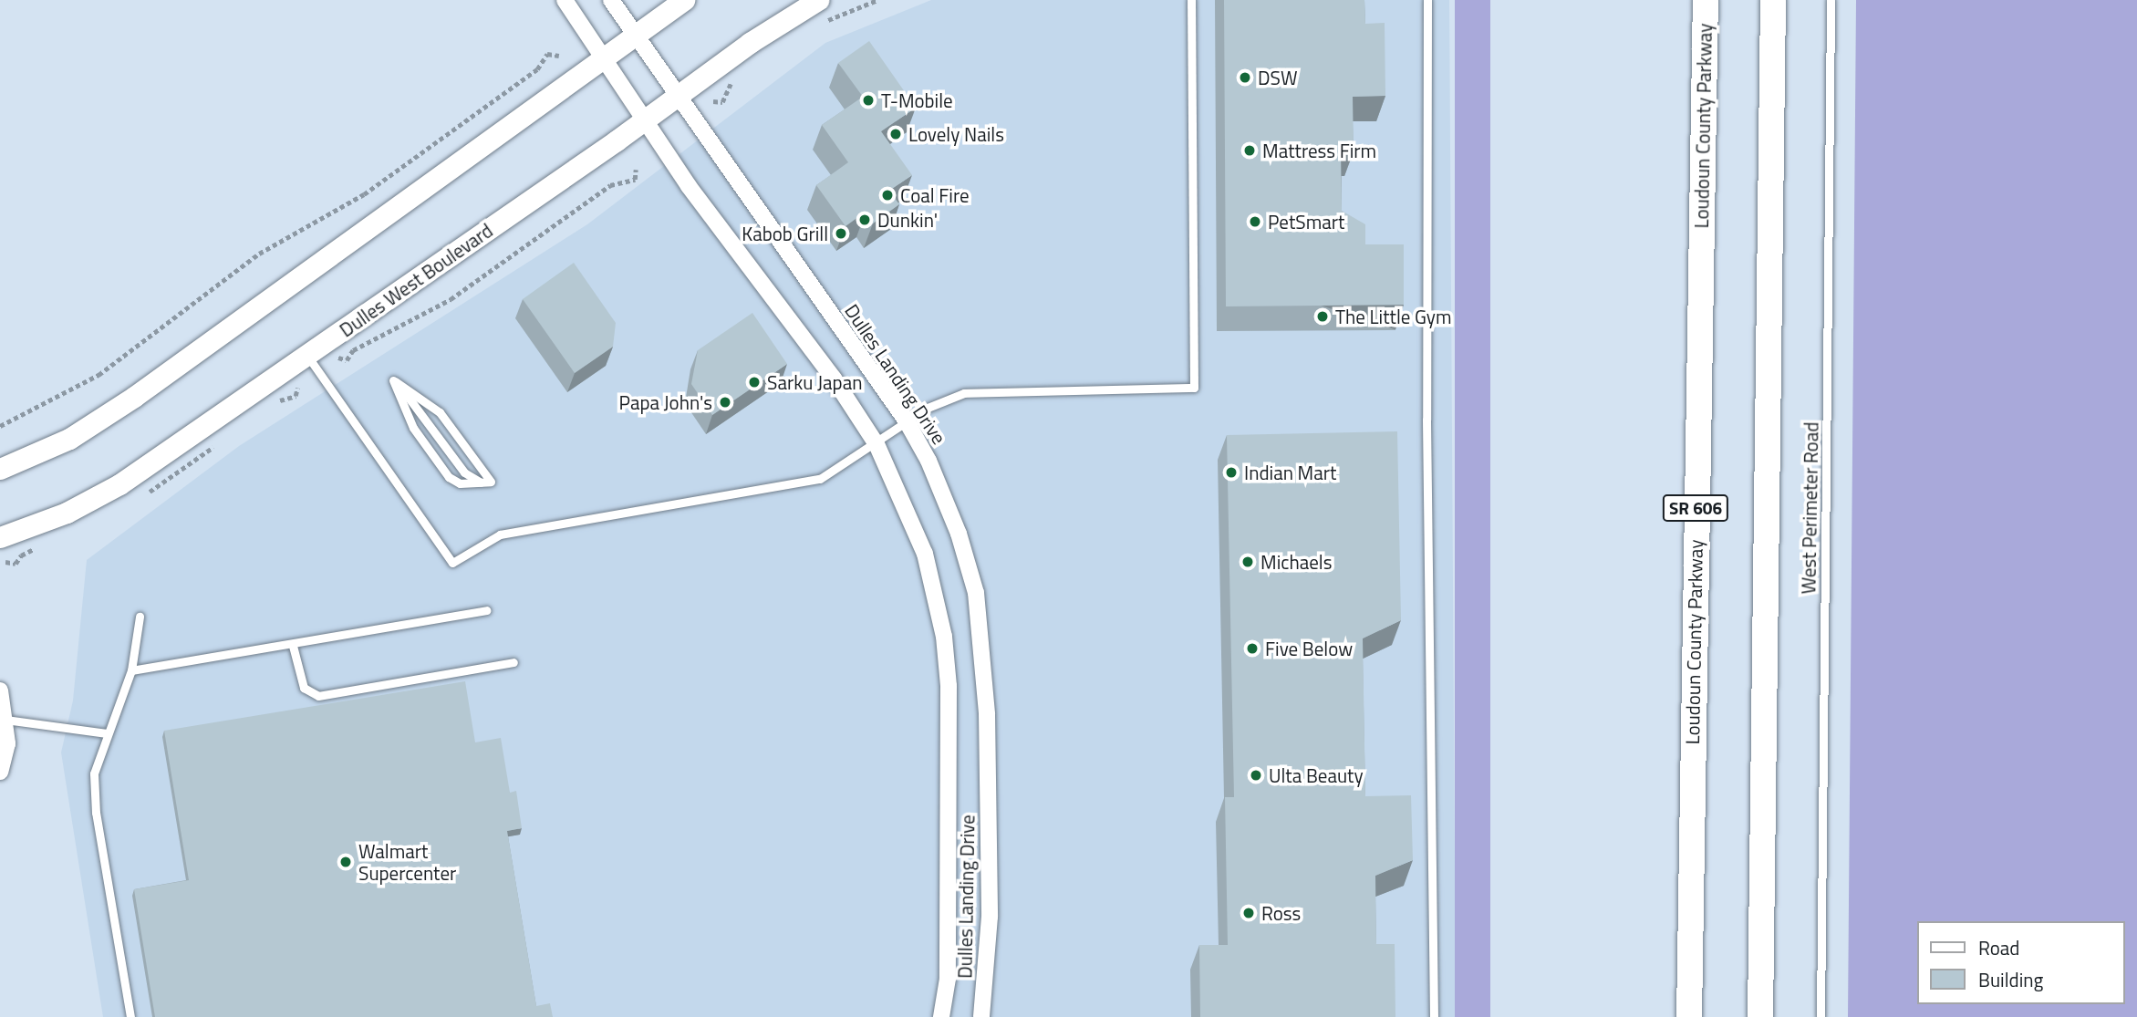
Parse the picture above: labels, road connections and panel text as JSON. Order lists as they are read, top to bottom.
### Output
{
  "streets": {
    "main road": ["Loudoun County Parkway", "SR 606"],
    "street": ["Dulles West Boulevard", "Dulles Landing Drive"],
    "lane": ["West Perimeter Road"]
  },
  "crossings": [
    ["Dulles West Boulevard", "Dulles Landing Drive"]
  ],
  "places": [
    "DSW",
    "T-Mobile",
    "Lovely Nails",
    "Mattress Firm",
    "Coal Fire",
    "Dunkin'",
    "PetSmart",
    "Kabob Grill",
    "The Little Gym",
    "Sarku Japan",
    "Papa John's",
    "Indian Mart",
    "Michaels",
    "Five Below",
    "Ulta Beauty",
    "Walmart Supercenter",
    "Ross"
  ],
  "legend": ["Road", "Building"]
}
